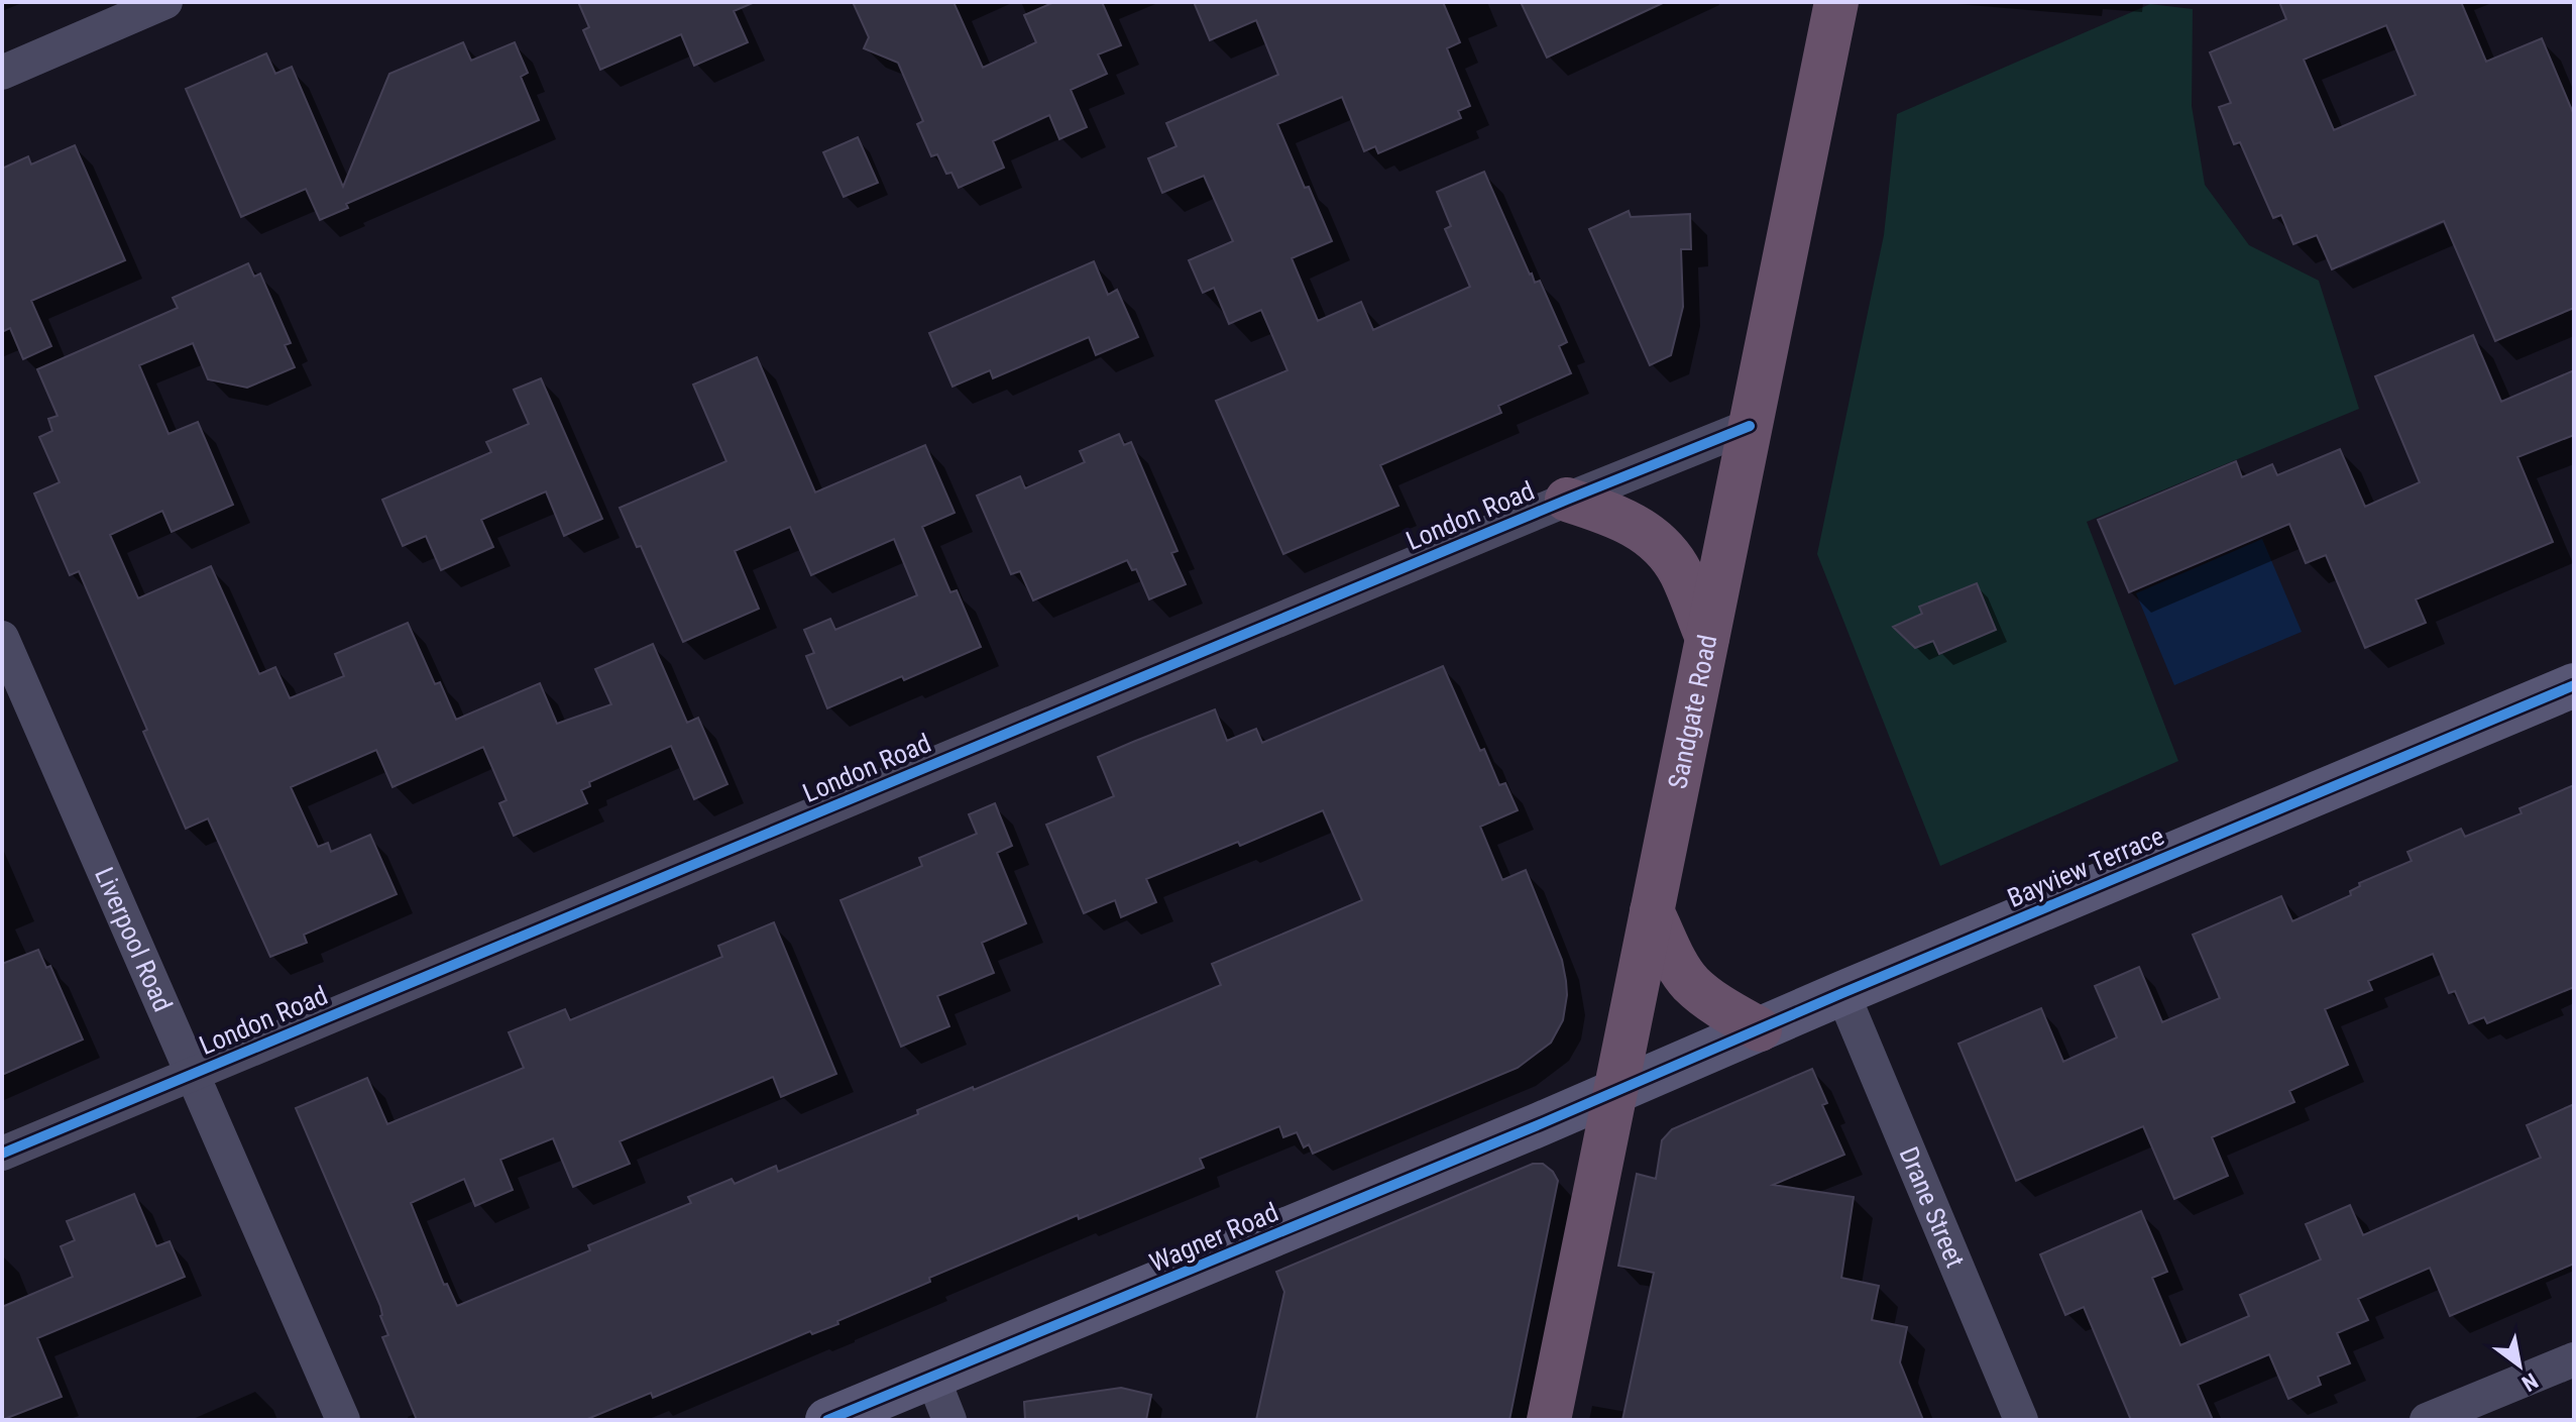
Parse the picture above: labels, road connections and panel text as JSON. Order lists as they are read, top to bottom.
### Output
{
  "streets": {
    "highway": ["Sandgate Road"],
    "street": [
      "London Road",
      "Bayview Terrace",
      "Liverpool Road",
      "Drane Street",
      "Wagner Road"
    ]
  },
  "crossings": [
    ["London Road", "Sandgate Road"],
    ["London Road", "Liverpool Road"],
    ["Sandgate Road", "Bayview Terrace"],
    ["Sandgate Road", "Wagner Road"],
    ["Bayview Terrace", "Drane Street"],
    ["Bayview Terrace", "Wagner Road"]
  ],
  "north": "bottom right"
}
